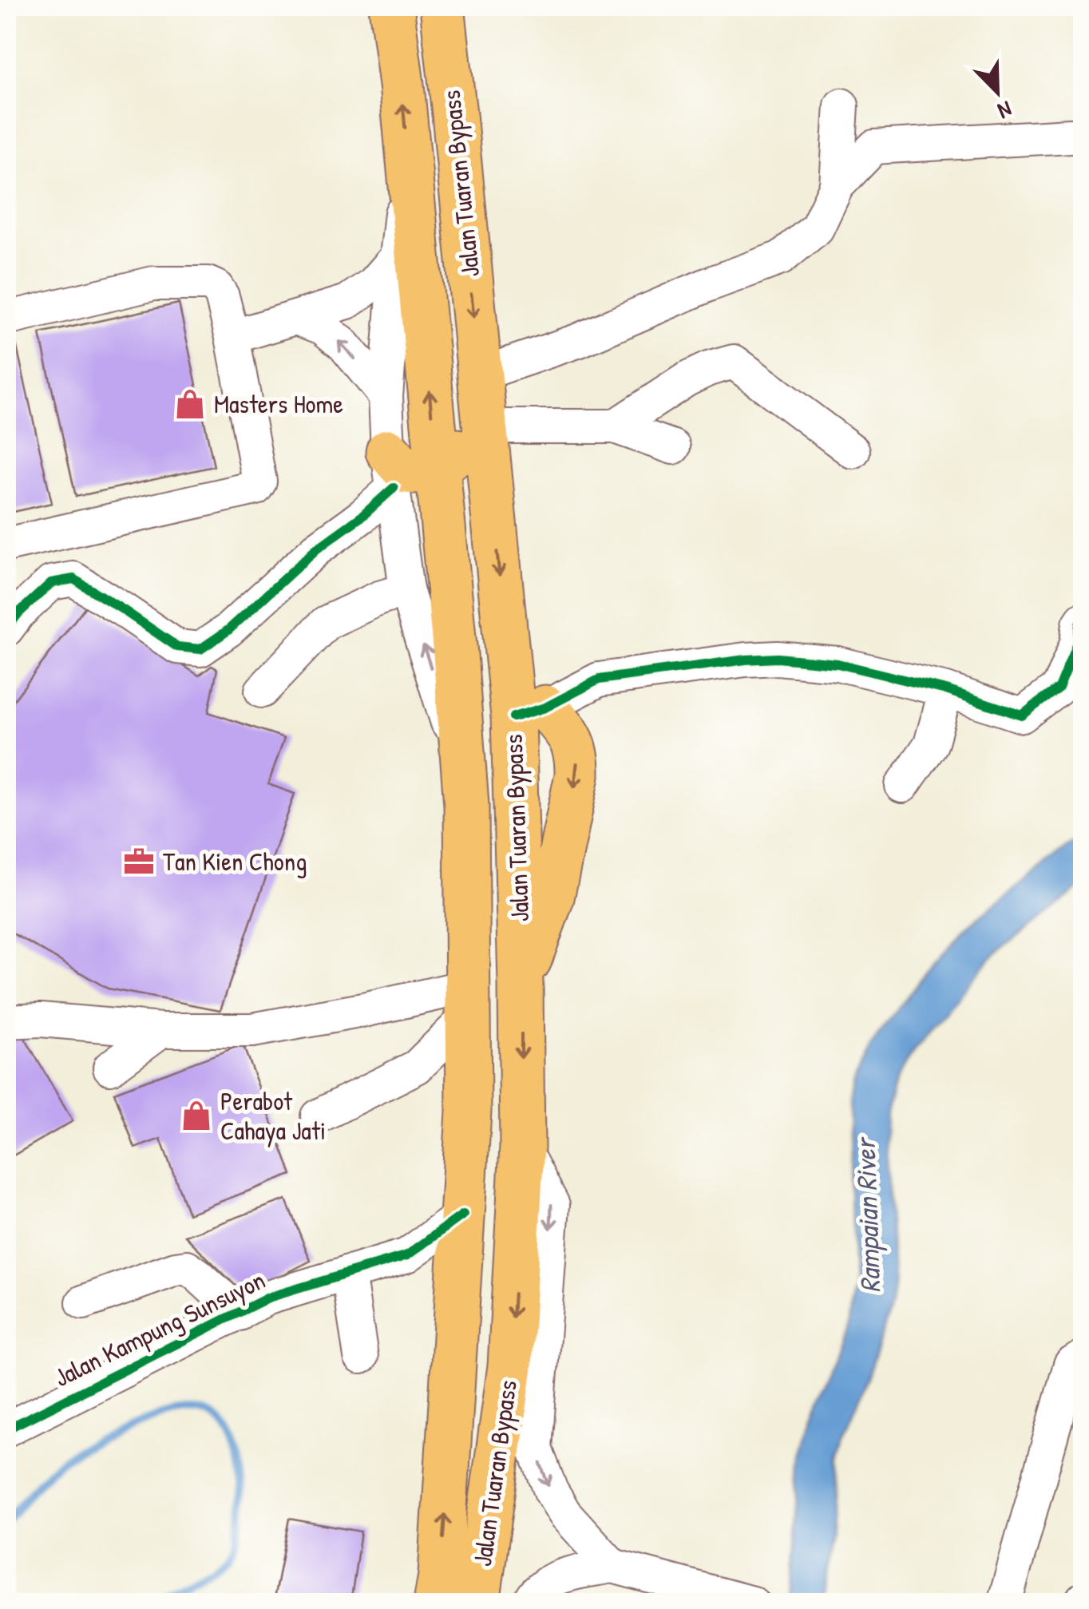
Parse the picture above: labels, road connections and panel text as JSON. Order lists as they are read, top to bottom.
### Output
{
  "streets": {
    "highway": ["Jalan Tuaran Bypass"],
    "street": ["Jalan Kampung Sunsuyon"]
  },
  "crossings": [
    ["Jalan Tuaran Bypass", "Jalan Kampung Sunsuyon"]
  ],
  "water": ["Rampaian River"],
  "places": {
    "shop": ["Masters Home", "Perabot Cahaya Jati"],
    "office": ["Tan Kien Chong"]
  },
  "north": "bottom right"
}
